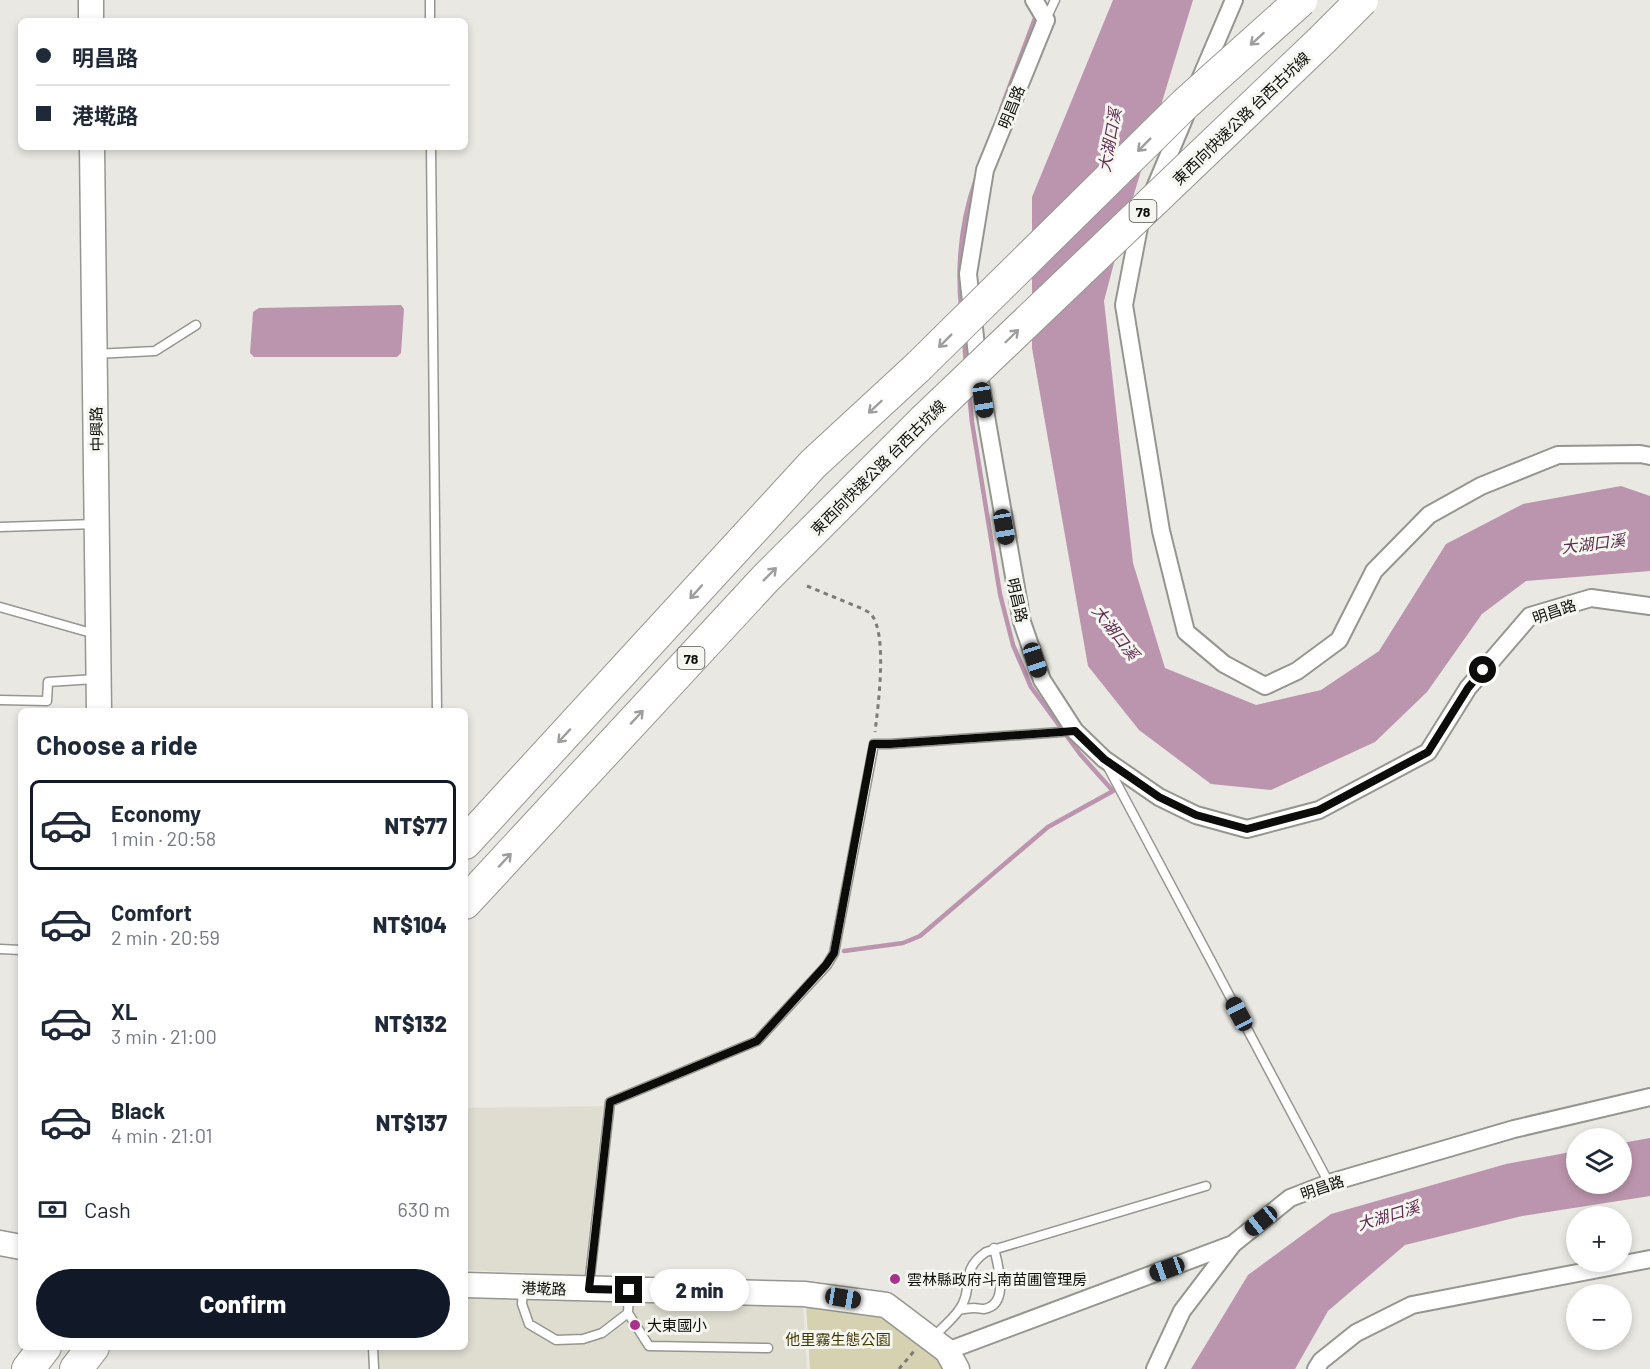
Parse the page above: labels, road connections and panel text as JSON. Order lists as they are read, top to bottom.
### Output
{
  "streets": {
    "highway": ["東西向快速公路 台西古坑線", "78"],
    "main road": ["中興路", "港墘路"],
    "street": ["明昌路"]
  },
  "crossings": [
    ["明昌路", "港墘路"]
  ],
  "water": ["大湖口溪"],
  "parks": ["他里霧生態公園"],
  "places": ["雲林縣政府斗南苗圃管理房", "大東國小"],
  "page": {
    "banner": ["明昌路", "港墘路"],
    "heading": "Choose a ride",
    "list": [
      {
        "name": "Economy",
        "note": "1 min · 20:58",
        "value": "NT$77"
      },
      {
        "name": "Comfort",
        "note": "2 min · 20:59",
        "value": "NT$104"
      },
      {
        "name": "XL",
        "note": "3 min · 21:00",
        "value": "NT$132"
      },
      {
        "name": "Black",
        "note": "4 min · 21:01",
        "value": "NT$137"
      }
    ],
    "map_buttons": ["+", "−"],
    "pay": ["Cash", "630 m"],
    "buttons": "Confirm",
    "bubble": "2 min"
  }
}
